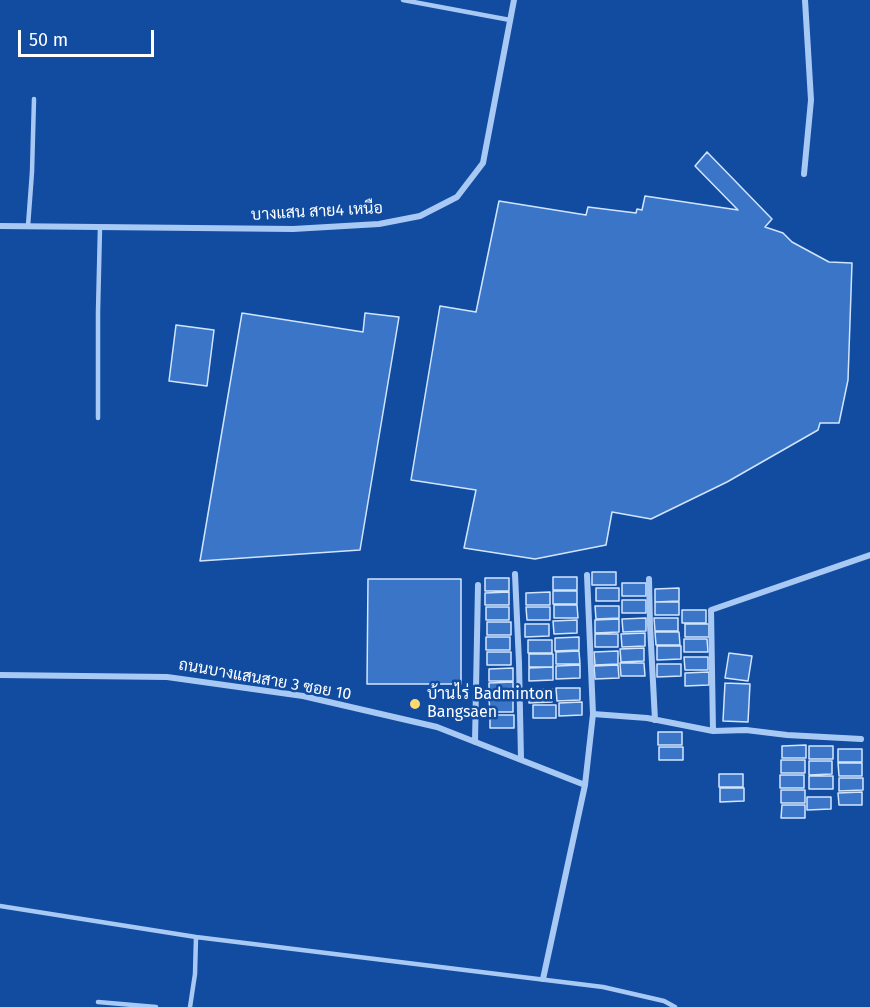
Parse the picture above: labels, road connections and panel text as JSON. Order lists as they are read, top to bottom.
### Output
{
  "streets": {
    "street": ["บางแสน สาย4 เหนือ", "ถนนบางแสนสาย 3 ซอย 10"]
  },
  "places": ["บ้านไร่ Badminton Bangsaen"],
  "scale_bar": "50 m"
}
